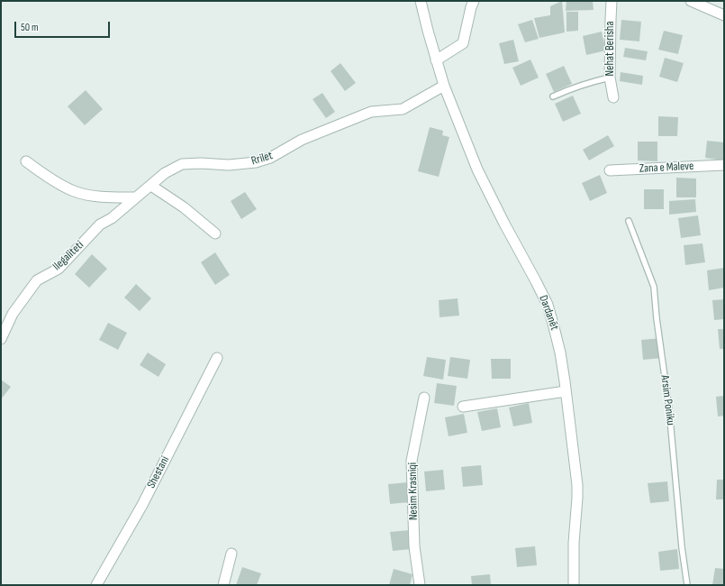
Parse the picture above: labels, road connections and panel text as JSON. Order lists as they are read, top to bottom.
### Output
{
  "streets": {
    "street": [
      "Nehat Berisha",
      "Rrilet",
      "Zana e Maleve",
      "Ilegaliteti",
      "Dardanët",
      "Shestani",
      "Nesim Krasniqi"
    ],
    "lane": ["Arsim Poniku"]
  },
  "crossings": [
    ["Rrilet", "Ilegaliteti"],
    ["Rrilet", "Dardanët"]
  ],
  "scale_bar": "50 m"
}
